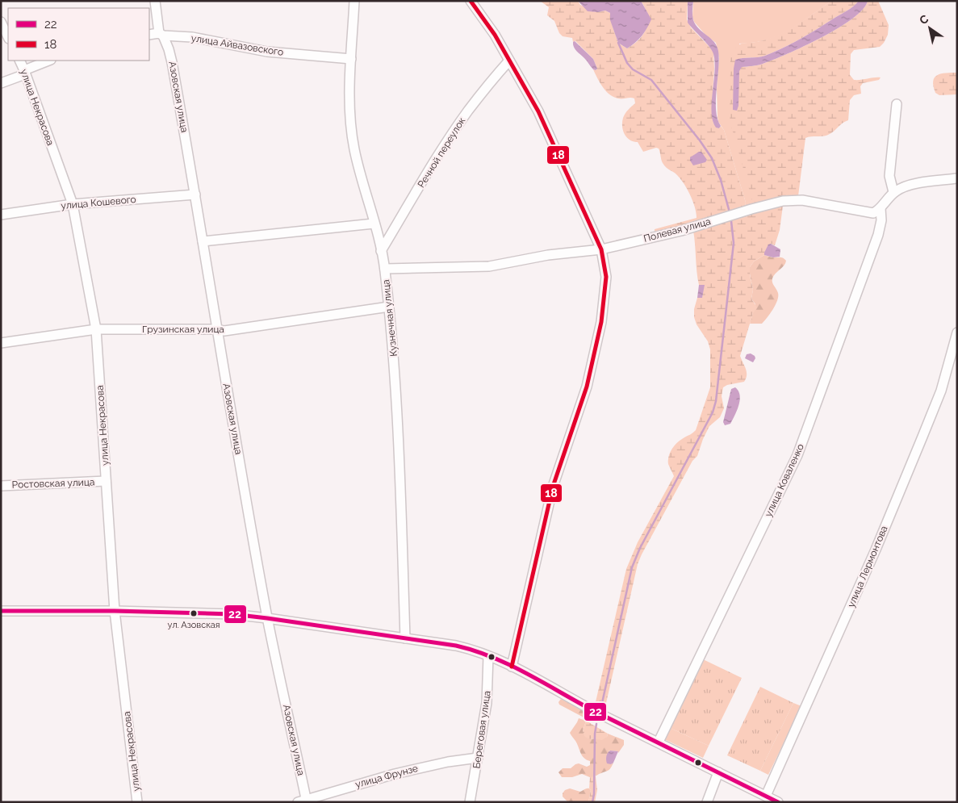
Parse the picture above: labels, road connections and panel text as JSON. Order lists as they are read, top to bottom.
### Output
{
  "streets": {
    "street": [
      "улица Айвазовского",
      "Азовская улица",
      "улица Некрасова",
      "Речной переулок",
      "улица Кошевого",
      "Полевая улица",
      "Кузнечная улица",
      "Грузинская улица",
      "улица Коваленко",
      "Ростовская улица",
      "улица Лермонтова",
      "Береговая улица",
      "улица Фрунзе"
    ]
  },
  "crossings": [
    ["улица Айвазовского", "Азовская улица"],
    ["улица Айвазовского", "Кузнечная улица"],
    ["Азовская улица", "улица Кошевого"],
    ["Азовская улица", "Грузинская улица"],
    ["Азовская улица", "улица Фрунзе"],
    ["улица Некрасова", "улица Кошевого"],
    ["улица Некрасова", "Грузинская улица"],
    ["улица Некрасова", "Ростовская улица"],
    ["Речной переулок", "Кузнечная улица"],
    ["Полевая улица", "Кузнечная улица"],
    ["Полевая улица", "улица Коваленко"],
    ["Кузнечная улица", "Грузинская улица"],
    ["Береговая улица", "улица Фрунзе"]
  ],
  "places": ["ул. Азовская"],
  "lines": ["transit line 18", "transit line 22"],
  "legend": ["22", "18"],
  "north": "top left"
}
